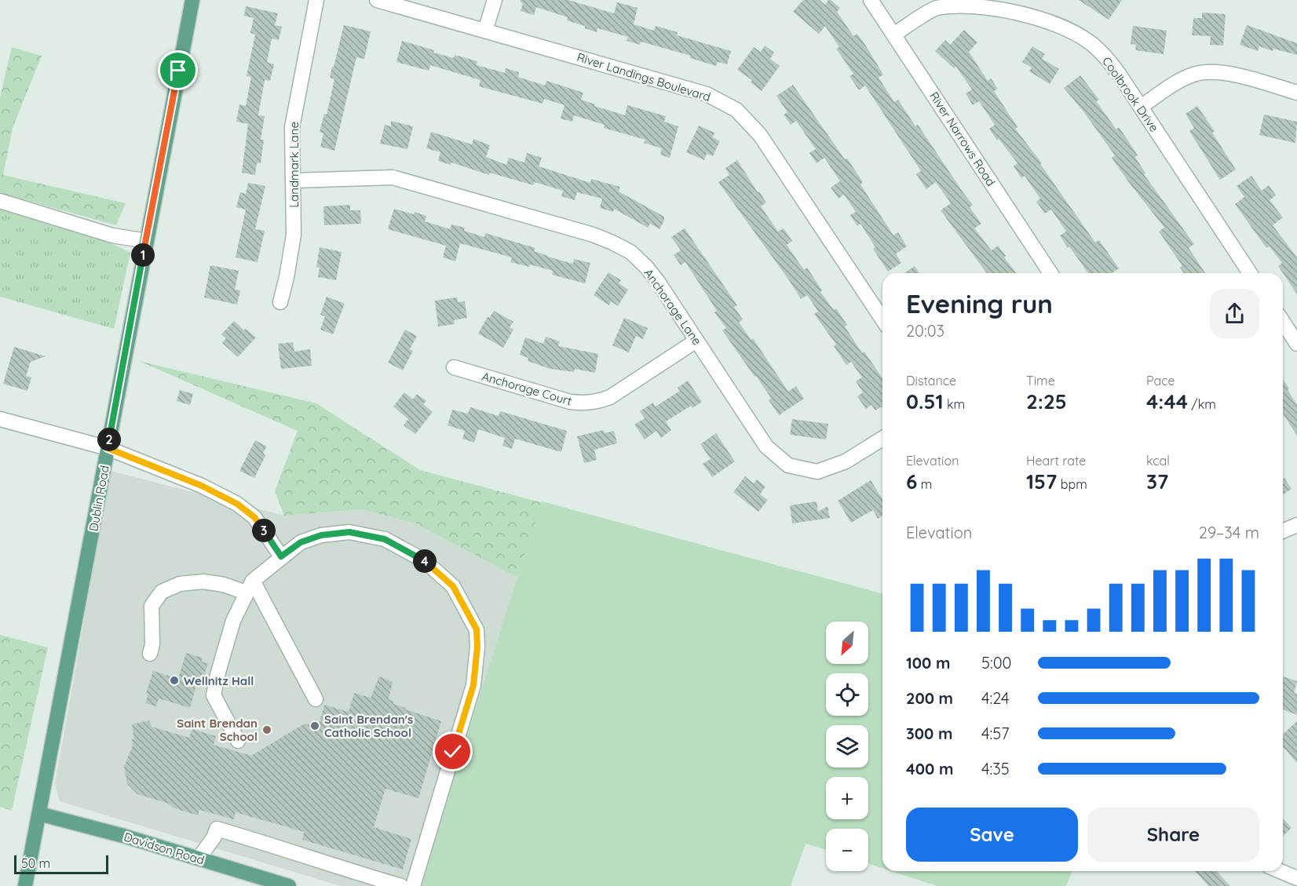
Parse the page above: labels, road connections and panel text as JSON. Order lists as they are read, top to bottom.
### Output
{
  "streets": {
    "main road": ["Dublin Road", "Davidson Road"],
    "street": [
      "River Landings Boulevard",
      "Coolbrook Drive",
      "River Narrows Road",
      "Landmark Lane",
      "Anchorage Lane",
      "Anchorage Court"
    ]
  },
  "crossings": [
    ["Coolbrook Drive", "River Narrows Road"],
    ["Landmark Lane", "Anchorage Lane"],
    ["Anchorage Lane", "Anchorage Court"],
    ["Dublin Road", "Davidson Road"]
  ],
  "places": ["Wellnitz Hall", "Saint Brendan's Catholic School", "Saint Brendan School"],
  "scale_bar": "50 m",
  "north": "bottom left",
  "page": {
    "pins": [
      "1",
      "2",
      "3",
      "4"
    ],
    "heading": ["Evening run", "20:03"],
    "stats": [
      ["Distance", "0.51 km"],
      ["Time", "2:25"],
      ["Pace", "4:44 /km"],
      ["Elevation", "6 m"],
      ["Heart rate", "157 bpm"],
      ["kcal", "37"]
    ],
    "chart": ["Elevation", "29–34 m"],
    "map_buttons": ["+", "−"],
    "list": [
      {
        "name": "100 m",
        "note": "5:00"
      },
      {
        "name": "200 m",
        "note": "4:24"
      },
      {
        "name": "300 m",
        "note": "4:57"
      },
      {
        "name": "400 m",
        "note": "4:35"
      }
    ],
    "buttons": ["Save", "Share"],
    "scale": "50 m"
  }
}
